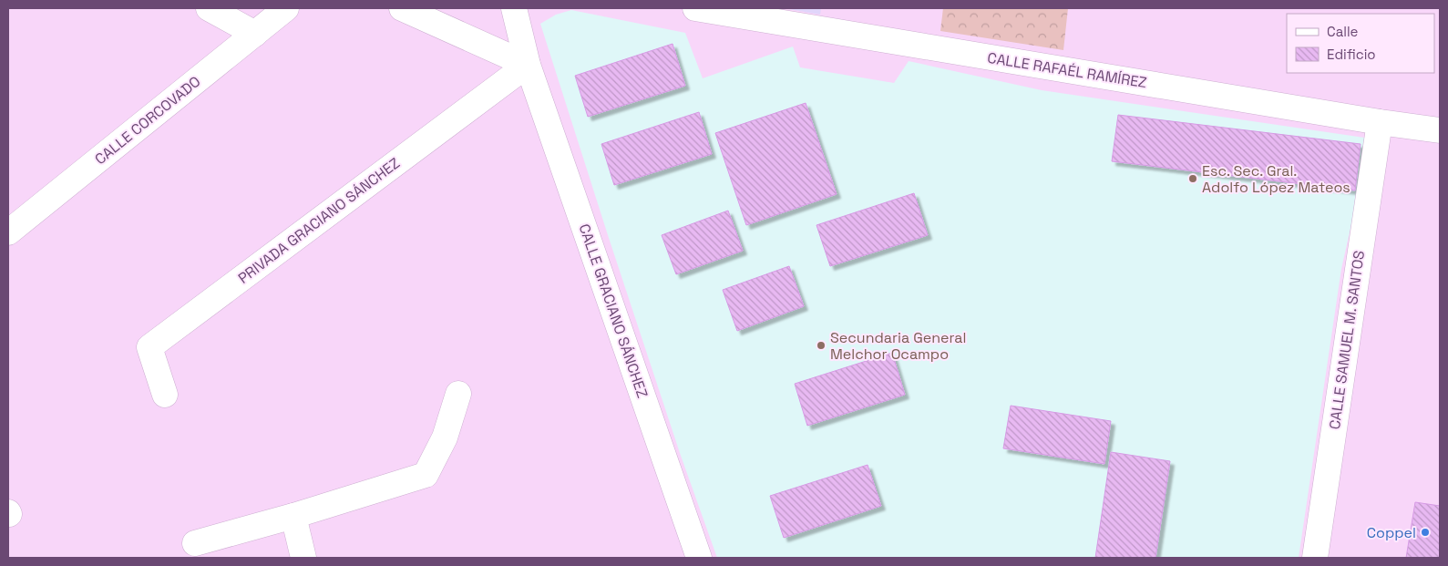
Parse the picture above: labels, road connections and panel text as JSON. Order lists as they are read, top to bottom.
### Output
{
  "streets": {
    "street": [
      "CALLE RAFAÉL RAMÍREZ",
      "CALLE CORCOVADO",
      "PRIVADA GRACIANO SÁNCHEZ",
      "CALLE GRACIANO SÁNCHEZ",
      "CALLE SAMUEL M. SANTOS"
    ]
  },
  "crossings": [
    ["CALLE RAFAÉL RAMÍREZ", "CALLE SAMUEL M. SANTOS"],
    ["PRIVADA GRACIANO SÁNCHEZ", "CALLE GRACIANO SÁNCHEZ"]
  ],
  "places": ["Esc. Sec. Gral. Adolfo López Mateos", "Secundaria General Melchor Ocampo", "Coppel"],
  "legend": ["Calle", "Edificio"]
}
